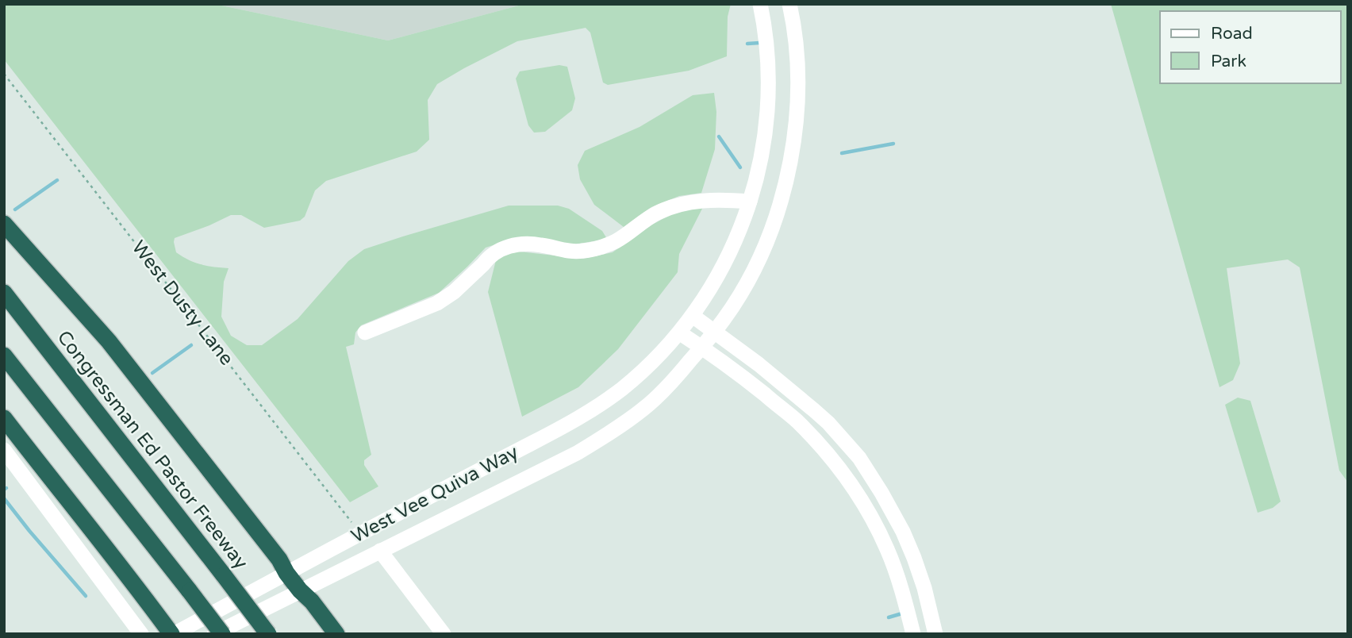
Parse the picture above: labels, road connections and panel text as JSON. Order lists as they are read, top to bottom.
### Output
{
  "streets": {
    "highway": ["Congressman Ed Pastor Freeway"],
    "street": ["West Vee Quiva Way"],
    "path": ["West Dusty Lane"]
  },
  "crossings": [
    ["West Dusty Lane", "West Vee Quiva Way"]
  ],
  "legend": ["Road", "Park"]
}
